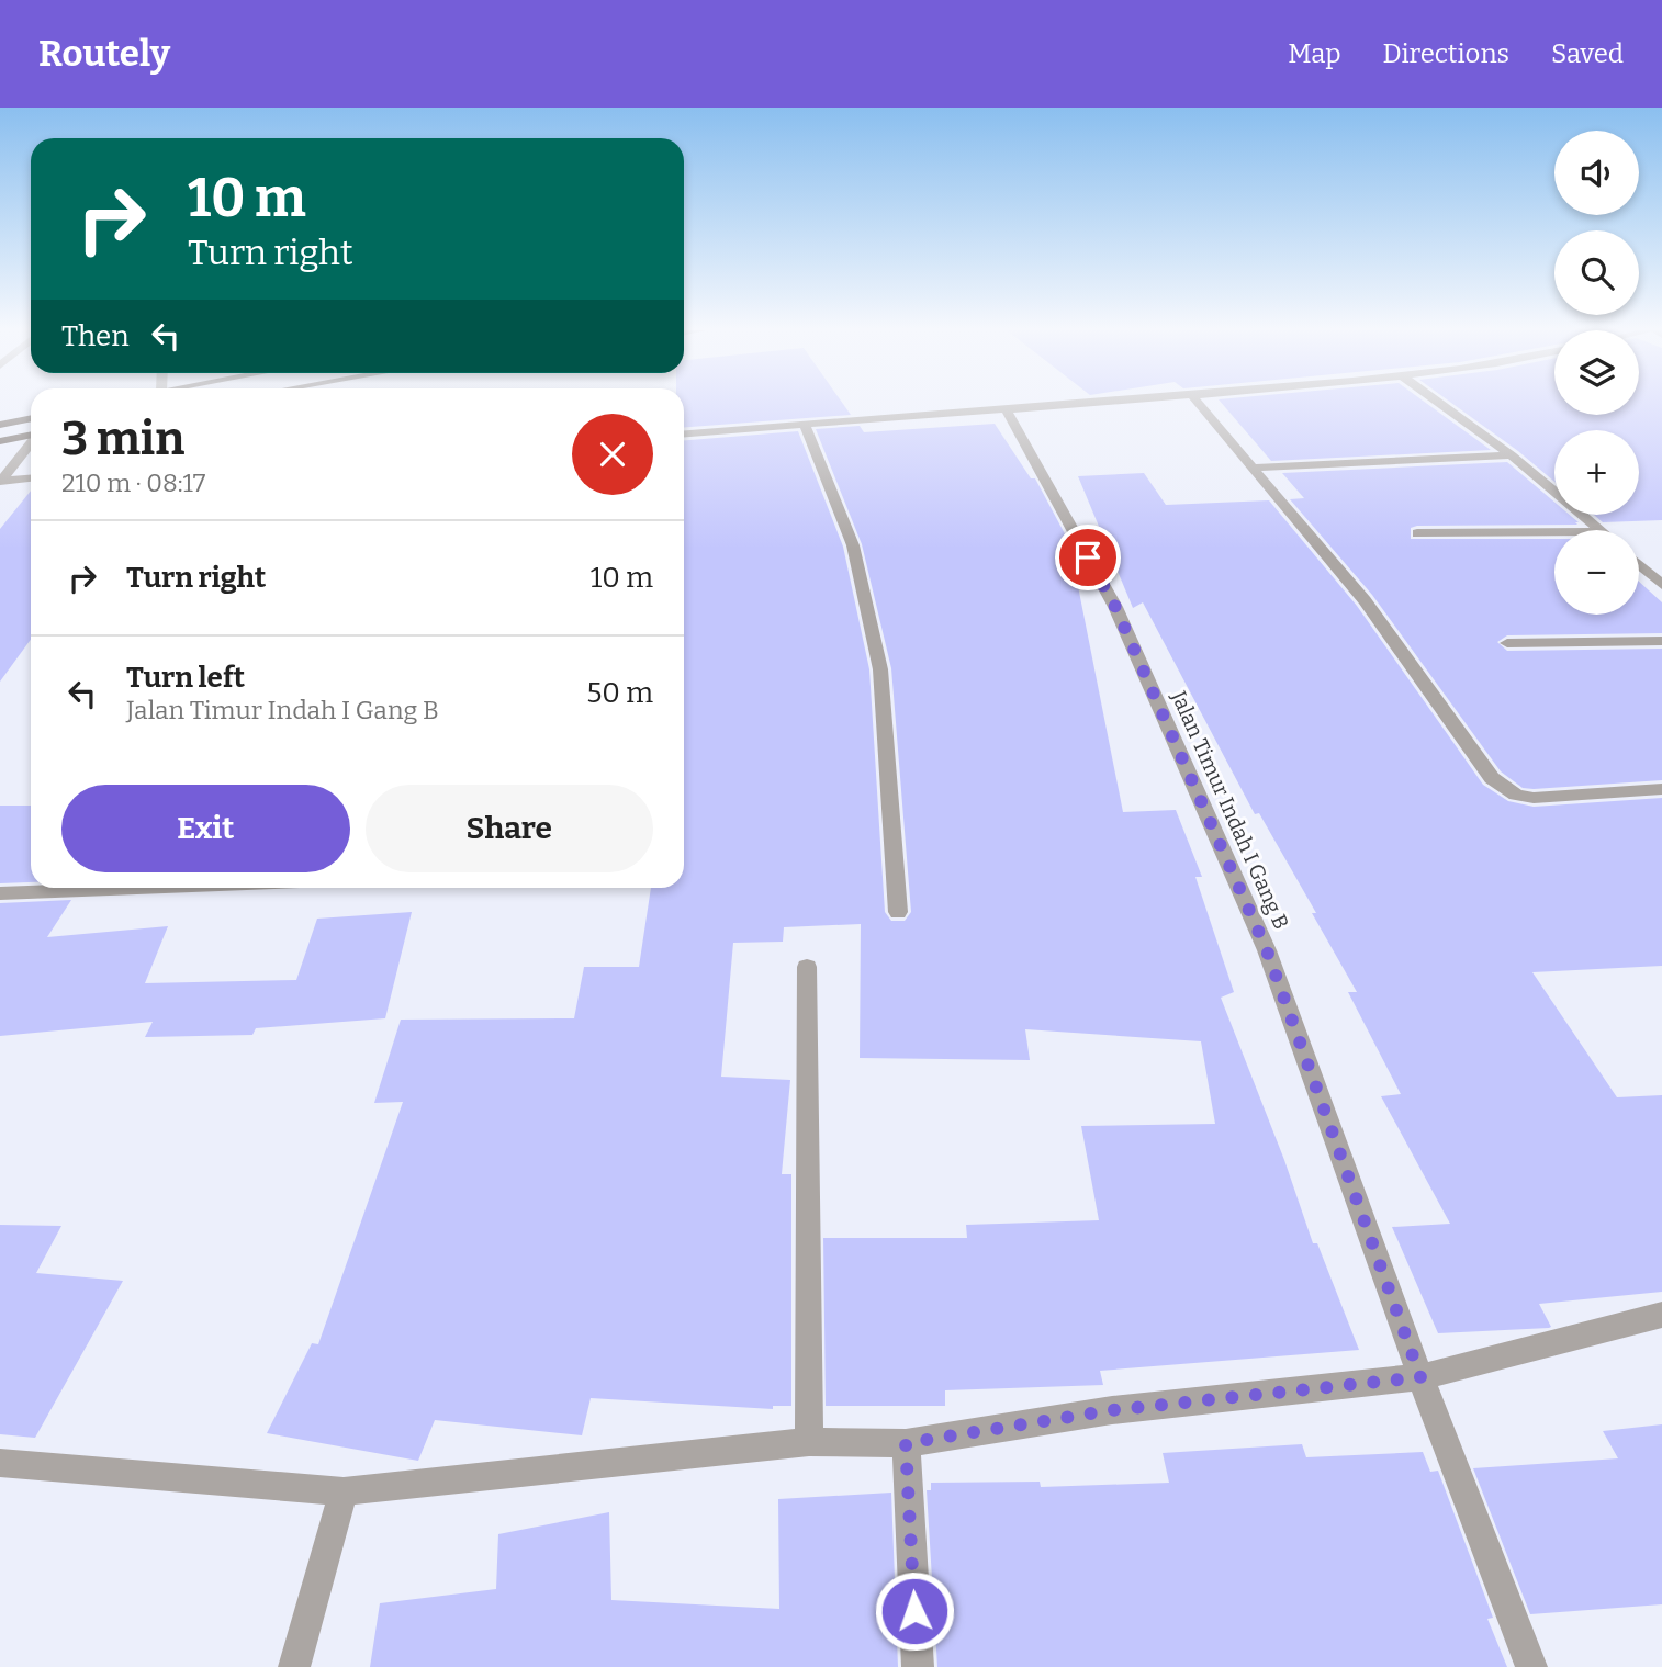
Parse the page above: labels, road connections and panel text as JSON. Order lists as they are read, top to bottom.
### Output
{
  "streets": {
    "street": ["Jalan Timur Indah I Gang B"]
  },
  "page": {
    "header": "Routely",
    "nav": ["Map", "Directions", "Saved"],
    "map_buttons": ["+", "−"],
    "turn": ["10 m", "Turn right"],
    "then": "Then",
    "heading": ["3 min", "210 m · 08:17"],
    "list": [
      {
        "name": "Turn right",
        "value": "10 m"
      },
      {
        "name": "Turn left",
        "note": "Jalan Timur Indah I Gang B",
        "value": "50 m"
      }
    ],
    "buttons": ["Exit", "Share"]
  }
}
